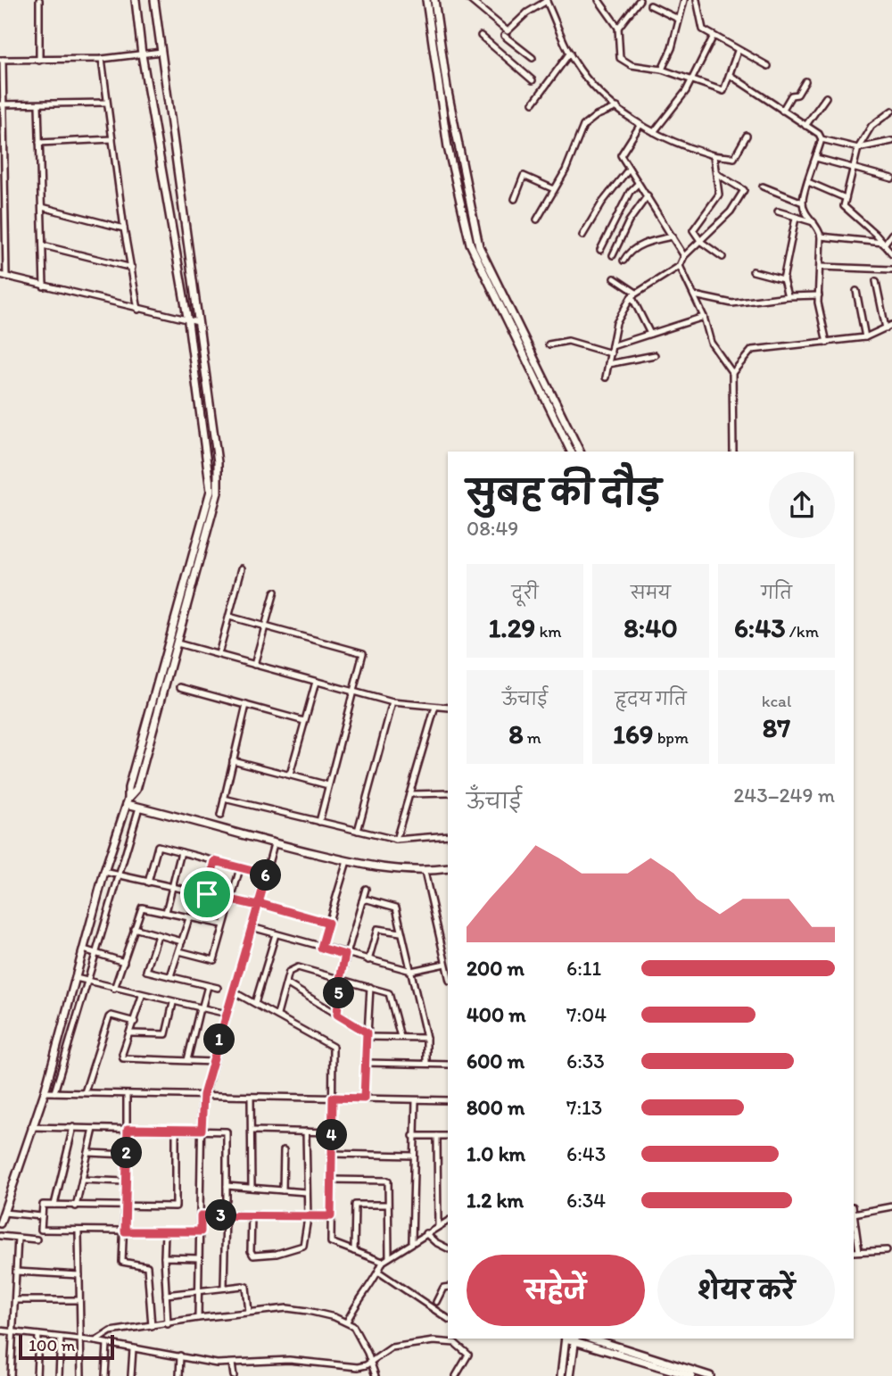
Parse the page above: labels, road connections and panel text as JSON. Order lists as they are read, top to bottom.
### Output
{
  "scale_bar": "100 m",
  "page": {
    "heading": ["सुबह की दौड़", "08:49"],
    "stats": [
      ["दूरी", "1.29 km"],
      ["समय", "8:40"],
      ["गति", "6:43 /km"],
      ["ऊँचाई", "8 m"],
      ["हृदय गति", "169 bpm"],
      ["kcal", "87"]
    ],
    "chart": ["ऊँचाई", "243–249 m"],
    "pins": [
      "6",
      "5",
      "1",
      "4",
      "2",
      "3"
    ],
    "list": [
      {
        "name": "200 m",
        "note": "6:11"
      },
      {
        "name": "400 m",
        "note": "7:04"
      },
      {
        "name": "600 m",
        "note": "6:33"
      },
      {
        "name": "800 m",
        "note": "7:13"
      },
      {
        "name": "1.0 km",
        "note": "6:43"
      },
      {
        "name": "1.2 km",
        "note": "6:34"
      }
    ],
    "buttons": ["सहेजें", "शेयर करें"],
    "scale": "100 m"
  }
}
